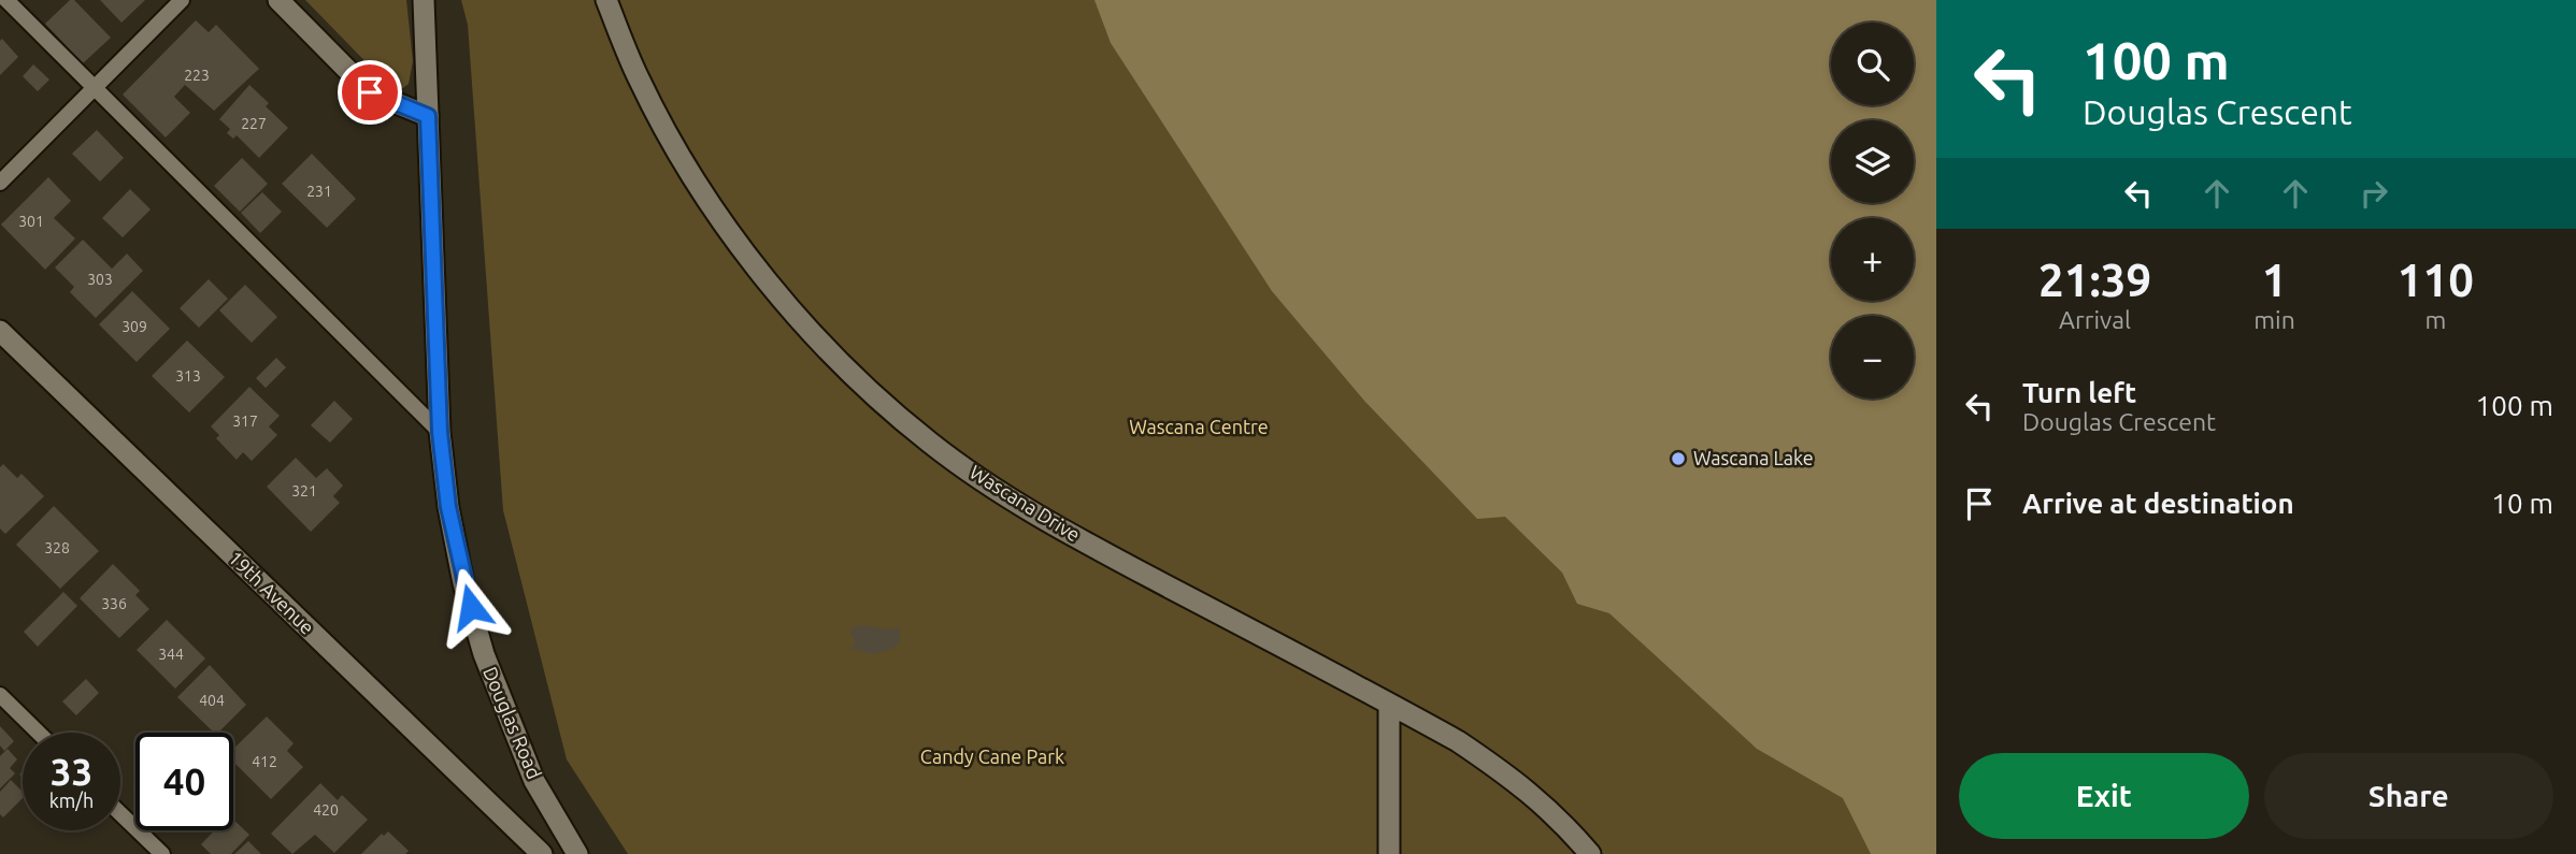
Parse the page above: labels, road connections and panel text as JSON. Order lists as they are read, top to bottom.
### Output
{
  "streets": {
    "street": ["Wascana Drive", "19th Avenue", "Douglas Road"]
  },
  "parks": ["Wascana Centre", "Candy Cane Park"],
  "places": ["Wascana Lake"],
  "house_numbers": [
    "223",
    "227",
    "231",
    "301",
    "303",
    "309",
    "313",
    "317",
    "321",
    "328",
    "336",
    "344",
    "404",
    "412",
    "420"
  ],
  "page": {
    "turn": ["100 m", "Douglas Crescent"],
    "map_buttons": ["+", "−"],
    "eta": [
      "21:39",
      "Arrival",
      "1",
      "min",
      "110",
      "m"
    ],
    "list": [
      {
        "name": "Turn left",
        "note": "Douglas Crescent",
        "value": "100 m"
      },
      {
        "name": "Arrive at destination",
        "value": "10 m"
      }
    ],
    "speed": "33 km/h",
    "limit": "40",
    "buttons": ["Exit", "Share"]
  }
}
